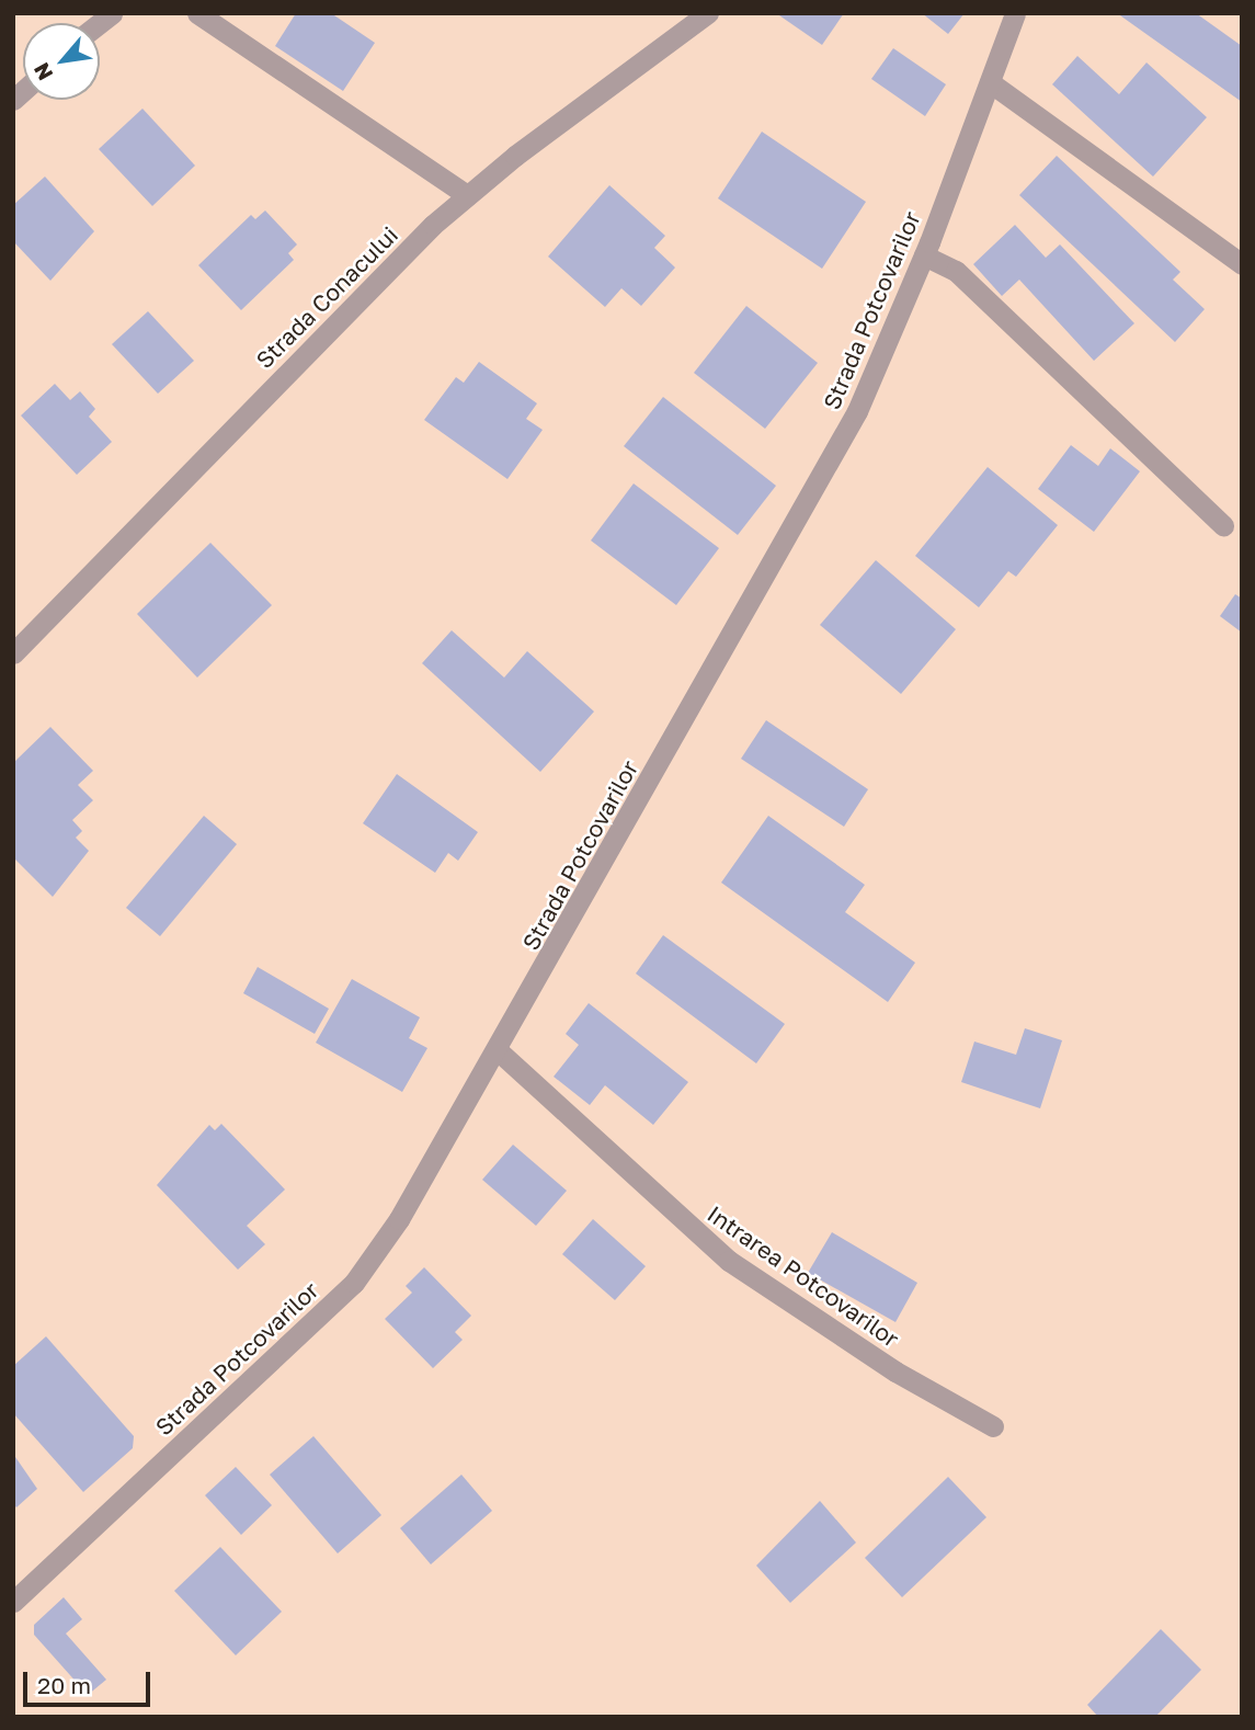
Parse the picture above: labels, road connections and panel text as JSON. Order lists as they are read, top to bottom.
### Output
{
  "streets": {
    "street": ["Strada Conacului", "Strada Potcovarilor", "Intrarea Potcovarilor"]
  },
  "crossings": [
    ["Strada Potcovarilor", "Intrarea Potcovarilor"]
  ],
  "scale_bar": "20 m",
  "north": "bottom left"
}
